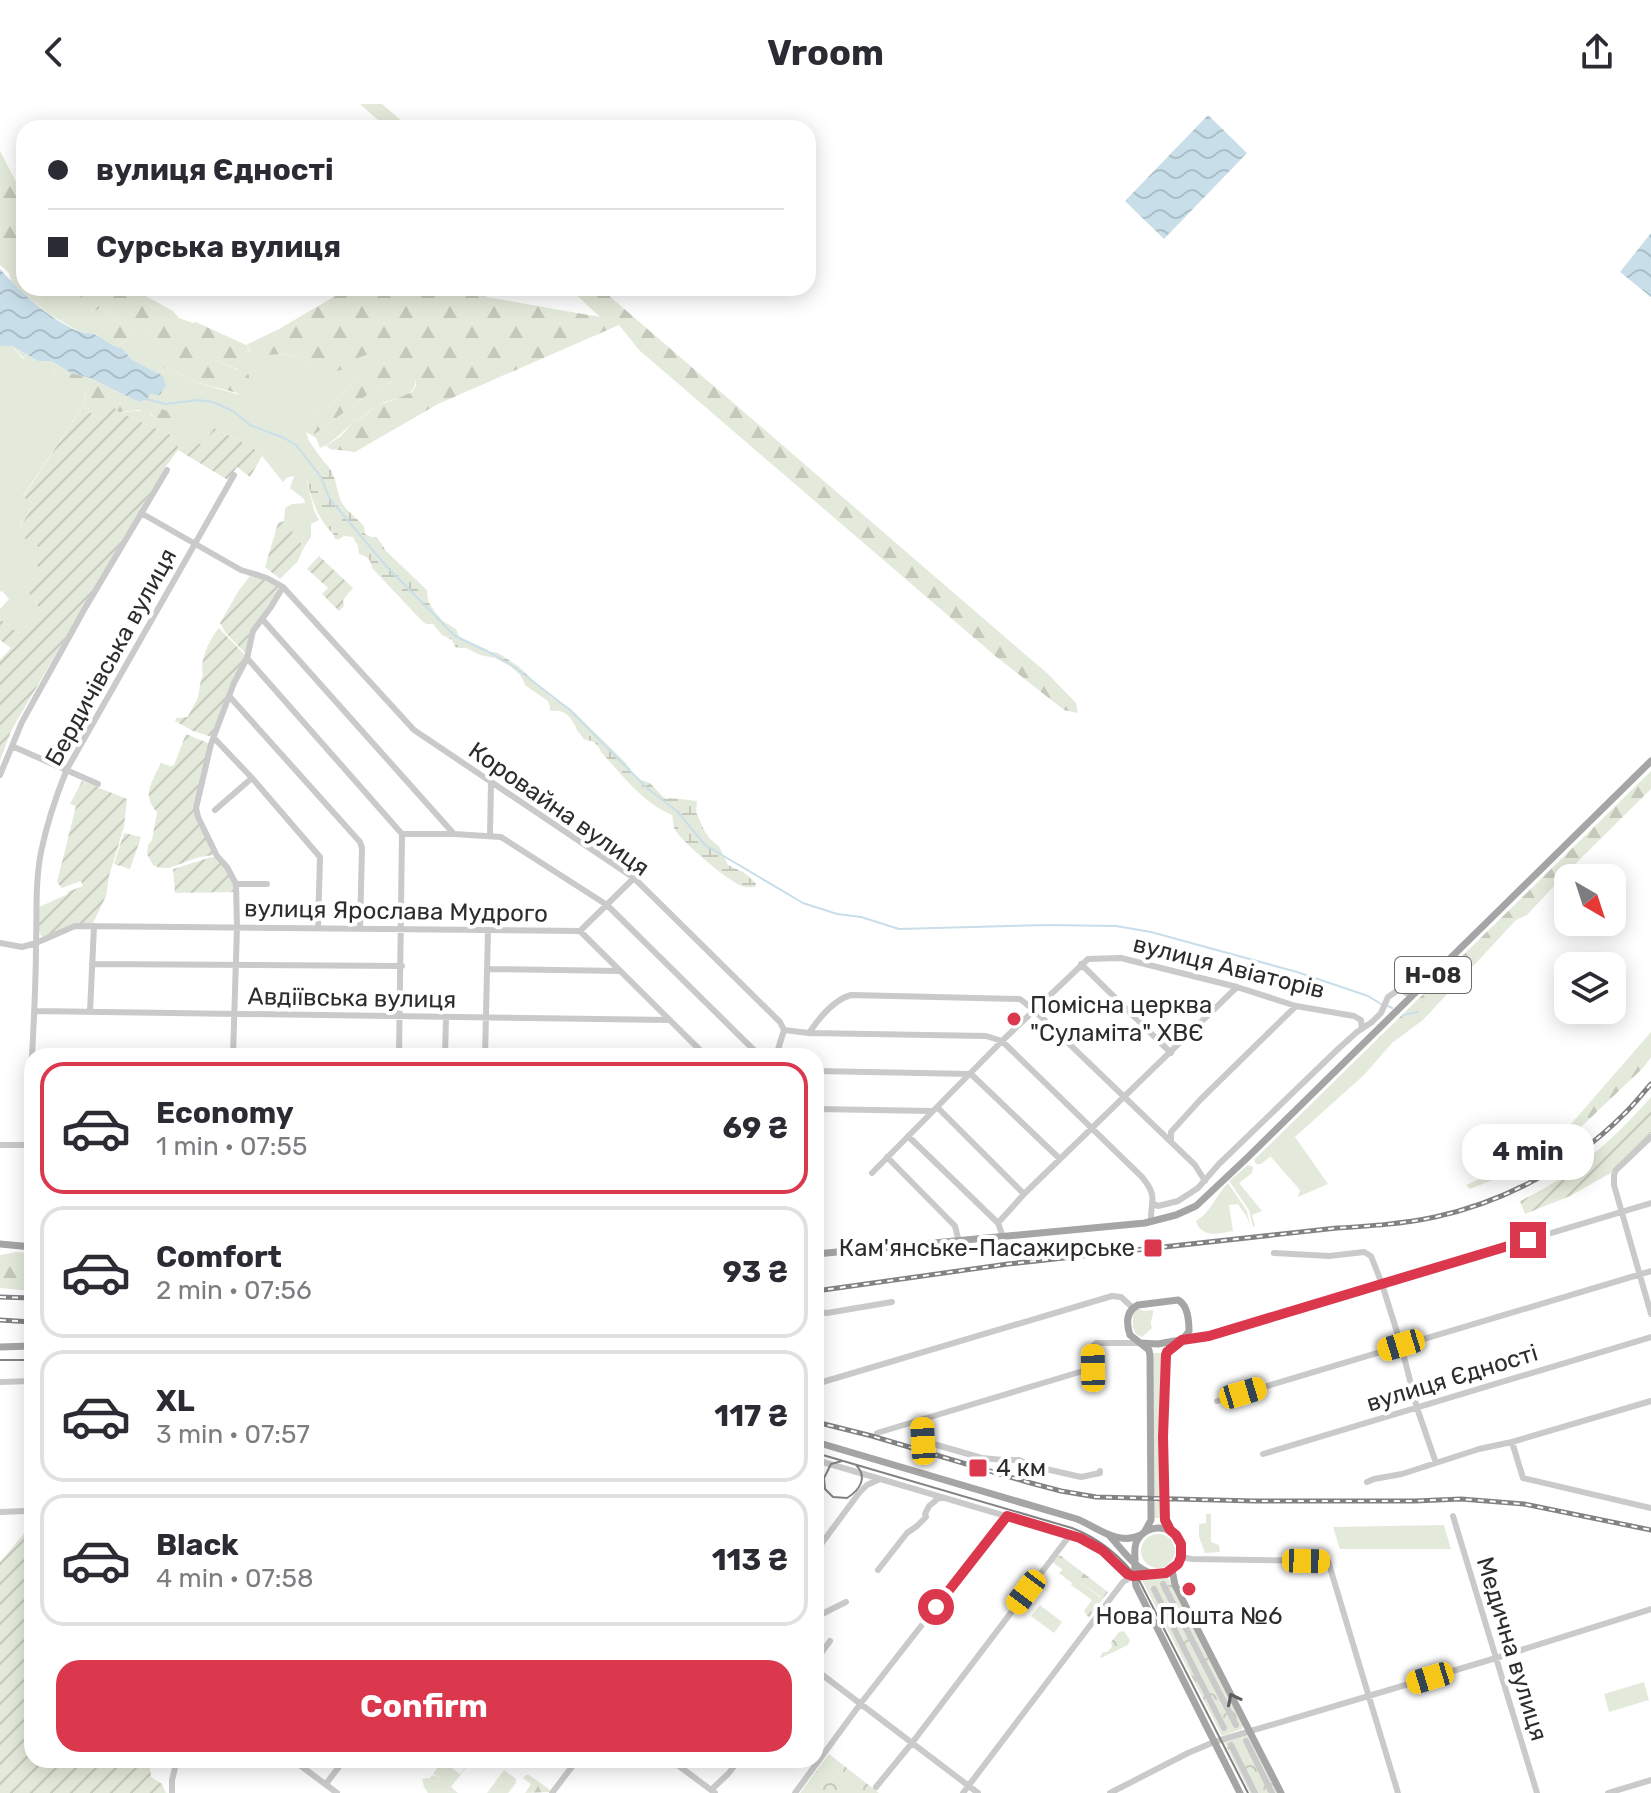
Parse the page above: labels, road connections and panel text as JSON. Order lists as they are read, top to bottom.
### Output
{
  "streets": {
    "main road": ["Н-08"],
    "street": [
      "Бердичівська вулиця",
      "Коровайна вулиця",
      "вулиця Ярослава Мудрого",
      "вулиця Авіаторів",
      "Авдіївська вулиця",
      "вулиця Єдності",
      "Медична вулиця"
    ]
  },
  "crossings": [
    ["Бердичівська вулиця", "Коровайна вулиця"],
    ["Бердичівська вулиця", "вулиця Ярослава Мудрого"],
    ["Бердичівська вулиця", "Авдіївська вулиця"],
    ["вулиця Ярослава Мудрого", "Авдіївська вулиця"]
  ],
  "places": {
    "other": ["Помісна церква \"Суламіта\" ХВЄ", "Нова Пошта №6"],
    "transit": ["Кам'янське-Пасажирське", "4 км"]
  },
  "north": "bottom right",
  "page": {
    "header": "Vroom",
    "banner": ["вулиця Єдності", "Сурська вулиця"],
    "list": [
      {
        "name": "Economy",
        "note": "1 min · 07:55",
        "value": "69 ₴"
      },
      {
        "name": "Comfort",
        "note": "2 min · 07:56",
        "value": "93 ₴"
      },
      {
        "name": "XL",
        "note": "3 min · 07:57",
        "value": "117 ₴"
      },
      {
        "name": "Black",
        "note": "4 min · 07:58",
        "value": "113 ₴"
      }
    ],
    "bubble": "4 min",
    "buttons": "Confirm"
  }
}
